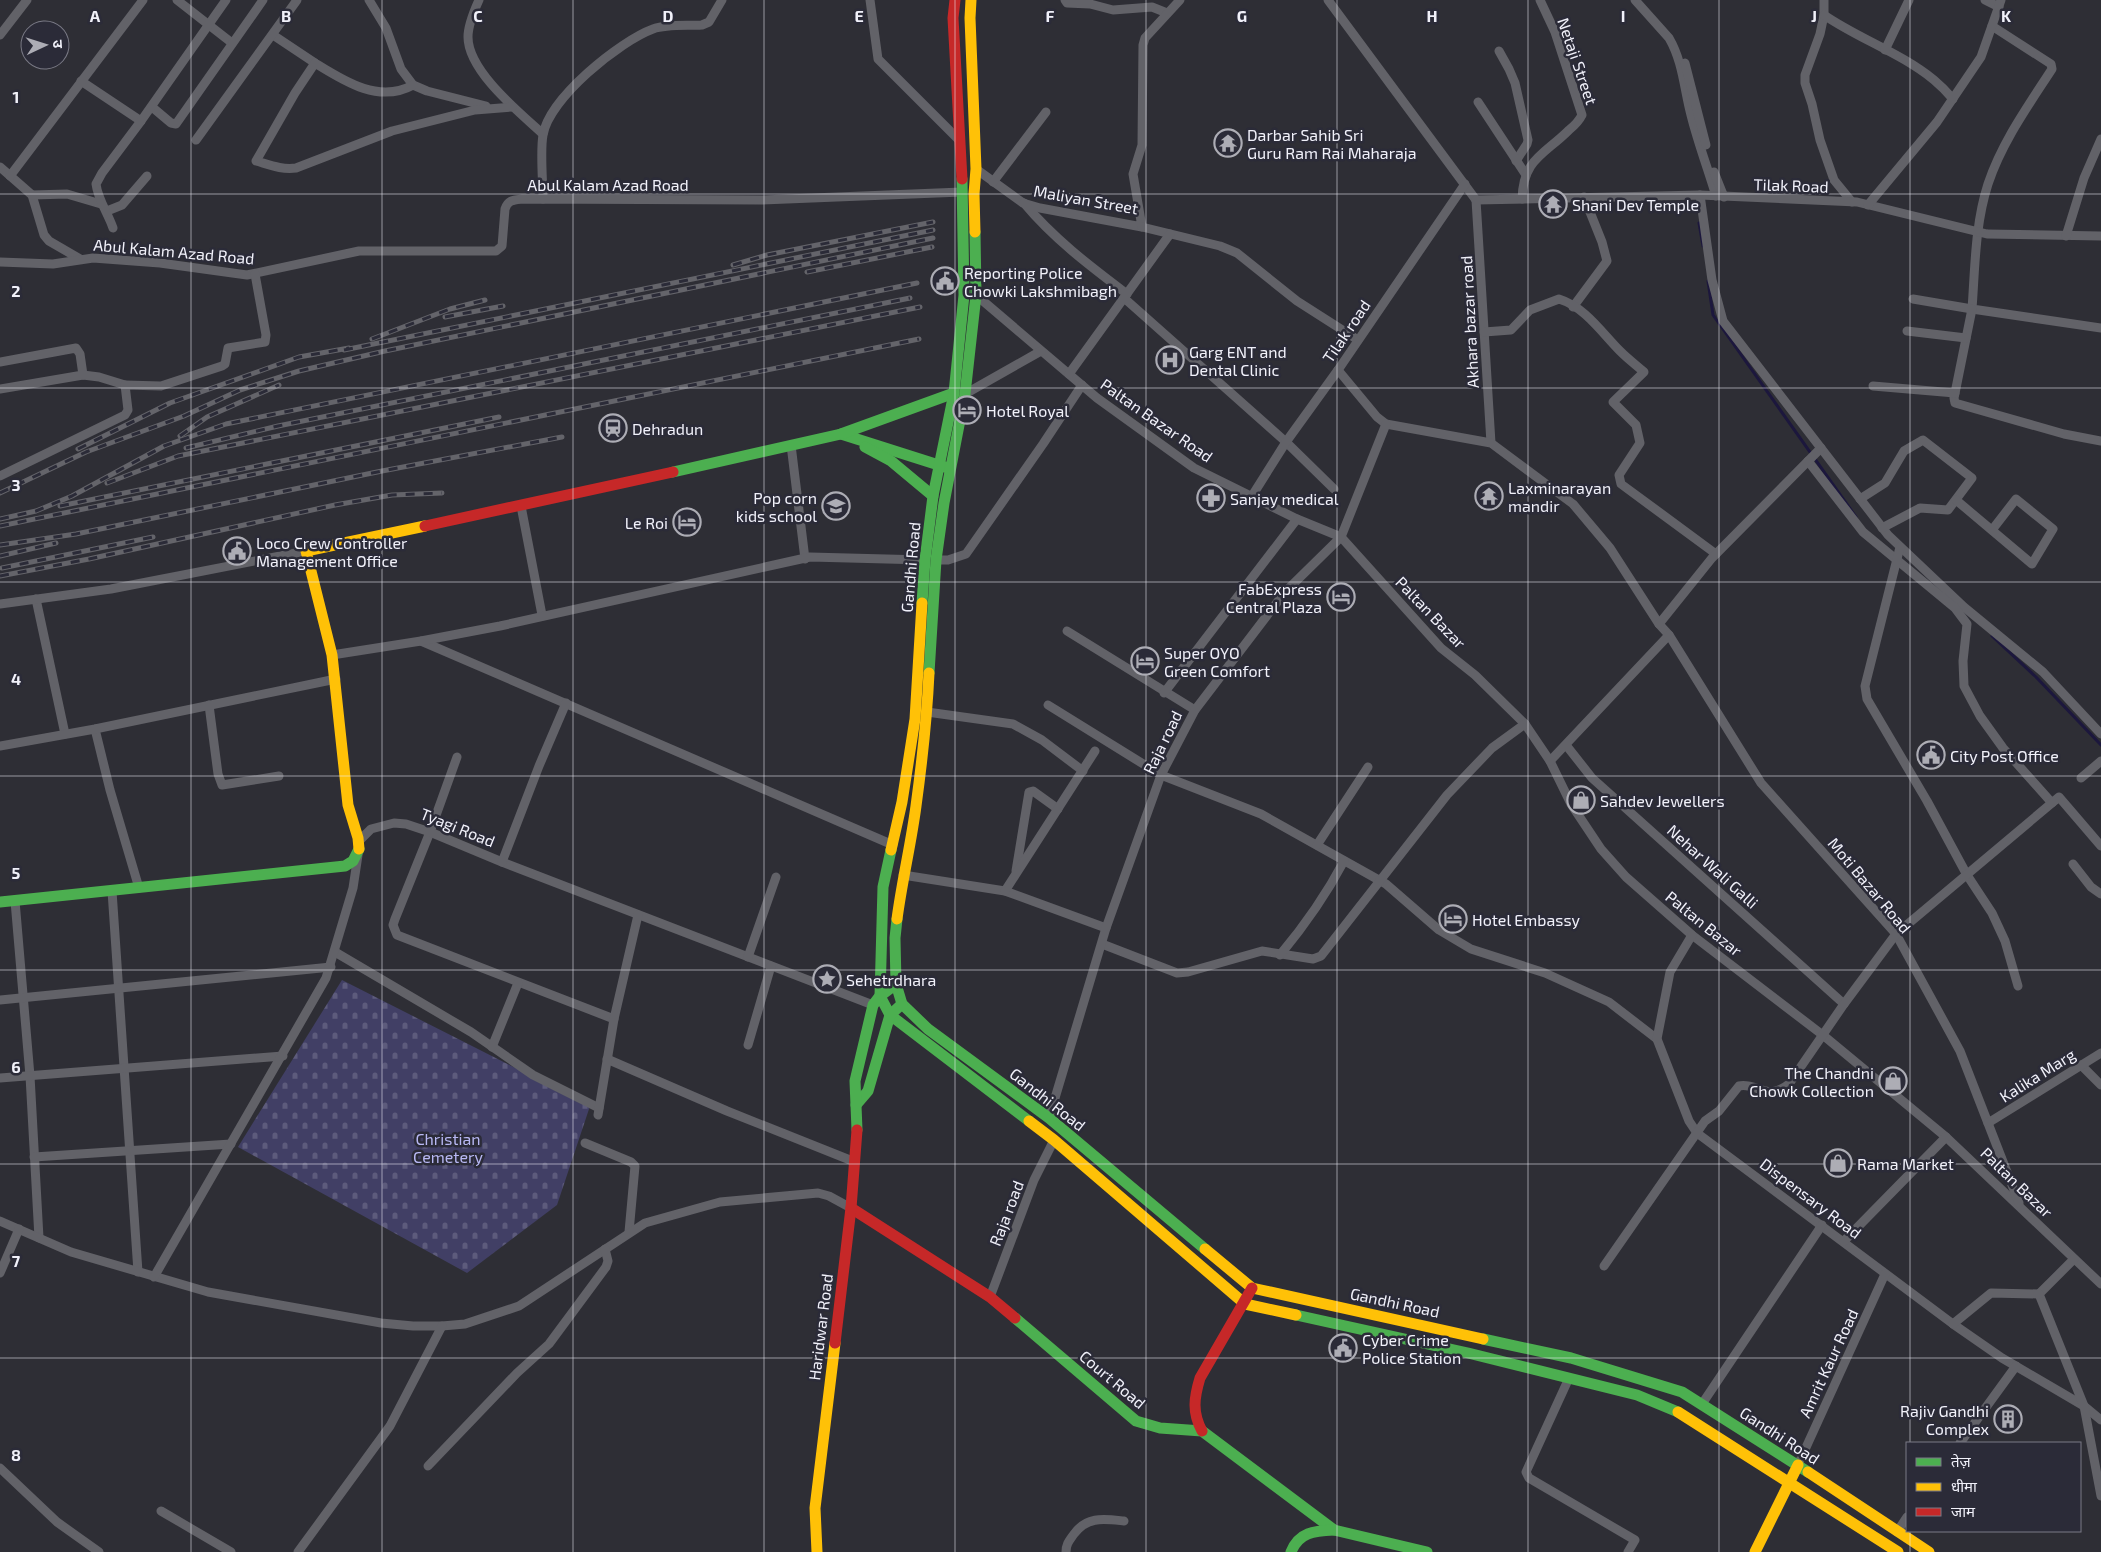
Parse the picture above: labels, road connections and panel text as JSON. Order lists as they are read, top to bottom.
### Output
{
  "streets": {
    "main road": ["Gandhi Road", "Haridwar Road", "Court Road"],
    "street": [
      "Netaji Street",
      "Abul Kalam Azad Road",
      "Tilak Road",
      "Maliyan Street",
      "Akhara bazar road",
      "Tilak road",
      "Paltan Bazar Road",
      "Paltan Bazar",
      "Raja road",
      "Tyagi Road",
      "Nehar Wali Galli",
      "Moti Bazar Road",
      "Kalika Marg",
      "Dispensary Road",
      "Amrit Kaur Road"
    ]
  },
  "crossings": [
    ["Netaji Street", "Tilak Road"],
    ["Abul Kalam Azad Road", "Gandhi Road"],
    ["Tilak Road", "Akhara bazar road"],
    ["Maliyan Street", "Gandhi Road"],
    ["Akhara bazar road", "Moti Bazar Road"],
    ["Tilak road", "Paltan Bazar Road"],
    ["Paltan Bazar Road", "Gandhi Road"],
    ["Paltan Bazar Road", "Paltan Bazar"],
    ["Paltan Bazar Road", "Raja road"],
    ["Gandhi Road", "Raja road"],
    ["Gandhi Road", "Tyagi Road"],
    ["Gandhi Road", "Haridwar Road"],
    ["Gandhi Road", "Amrit Kaur Road"],
    ["Paltan Bazar", "Raja road"],
    ["Paltan Bazar", "Moti Bazar Road"],
    ["Raja road", "Court Road"],
    ["Tyagi Road", "Haridwar Road"],
    ["Moti Bazar Road", "Kalika Marg"],
    ["Dispensary Road", "Amrit Kaur Road"],
    ["Haridwar Road", "Court Road"]
  ],
  "parks": ["Christian Cemetery"],
  "places": {
    "temple": ["Darbar Sahib Sri Guru Ram Rai Maharaja", "Shani Dev Temple", "Laxminarayan mandir"],
    "public building": [
      "Reporting Police Chowki Lakshmibagh",
      "Loco Crew Controller Management Office",
      "City Post Office",
      "Cyber Crime Police Station"
    ],
    "hospital": ["Garg ENT and Dental Clinic"],
    "hotel": [
      "Hotel Royal",
      "Le Roi",
      "FabExpress Central Plaza",
      "Super OYO Green Comfort",
      "Hotel Embassy"
    ],
    "station": ["Dehradun"],
    "pharmacy": ["Sanjay medical"],
    "school or university": ["Pop corn kids school"],
    "shop": ["Sahdev Jewellers", "The Chandni Chowk Collection", "Rama Market"],
    "place": ["Sehetrdhara"],
    "building": ["Rajiv Gandhi Complex"]
  },
  "legend": ["तेज़", "धीमा", "जाम"],
  "north": "right",
  "grid": {
    "columns": [
      "A",
      "B",
      "C",
      "D",
      "E",
      "F",
      "G",
      "H",
      "I",
      "J",
      "K"
    ],
    "rows": [
      "1",
      "2",
      "3",
      "4",
      "5",
      "6",
      "7",
      "8"
    ]
  }
}
